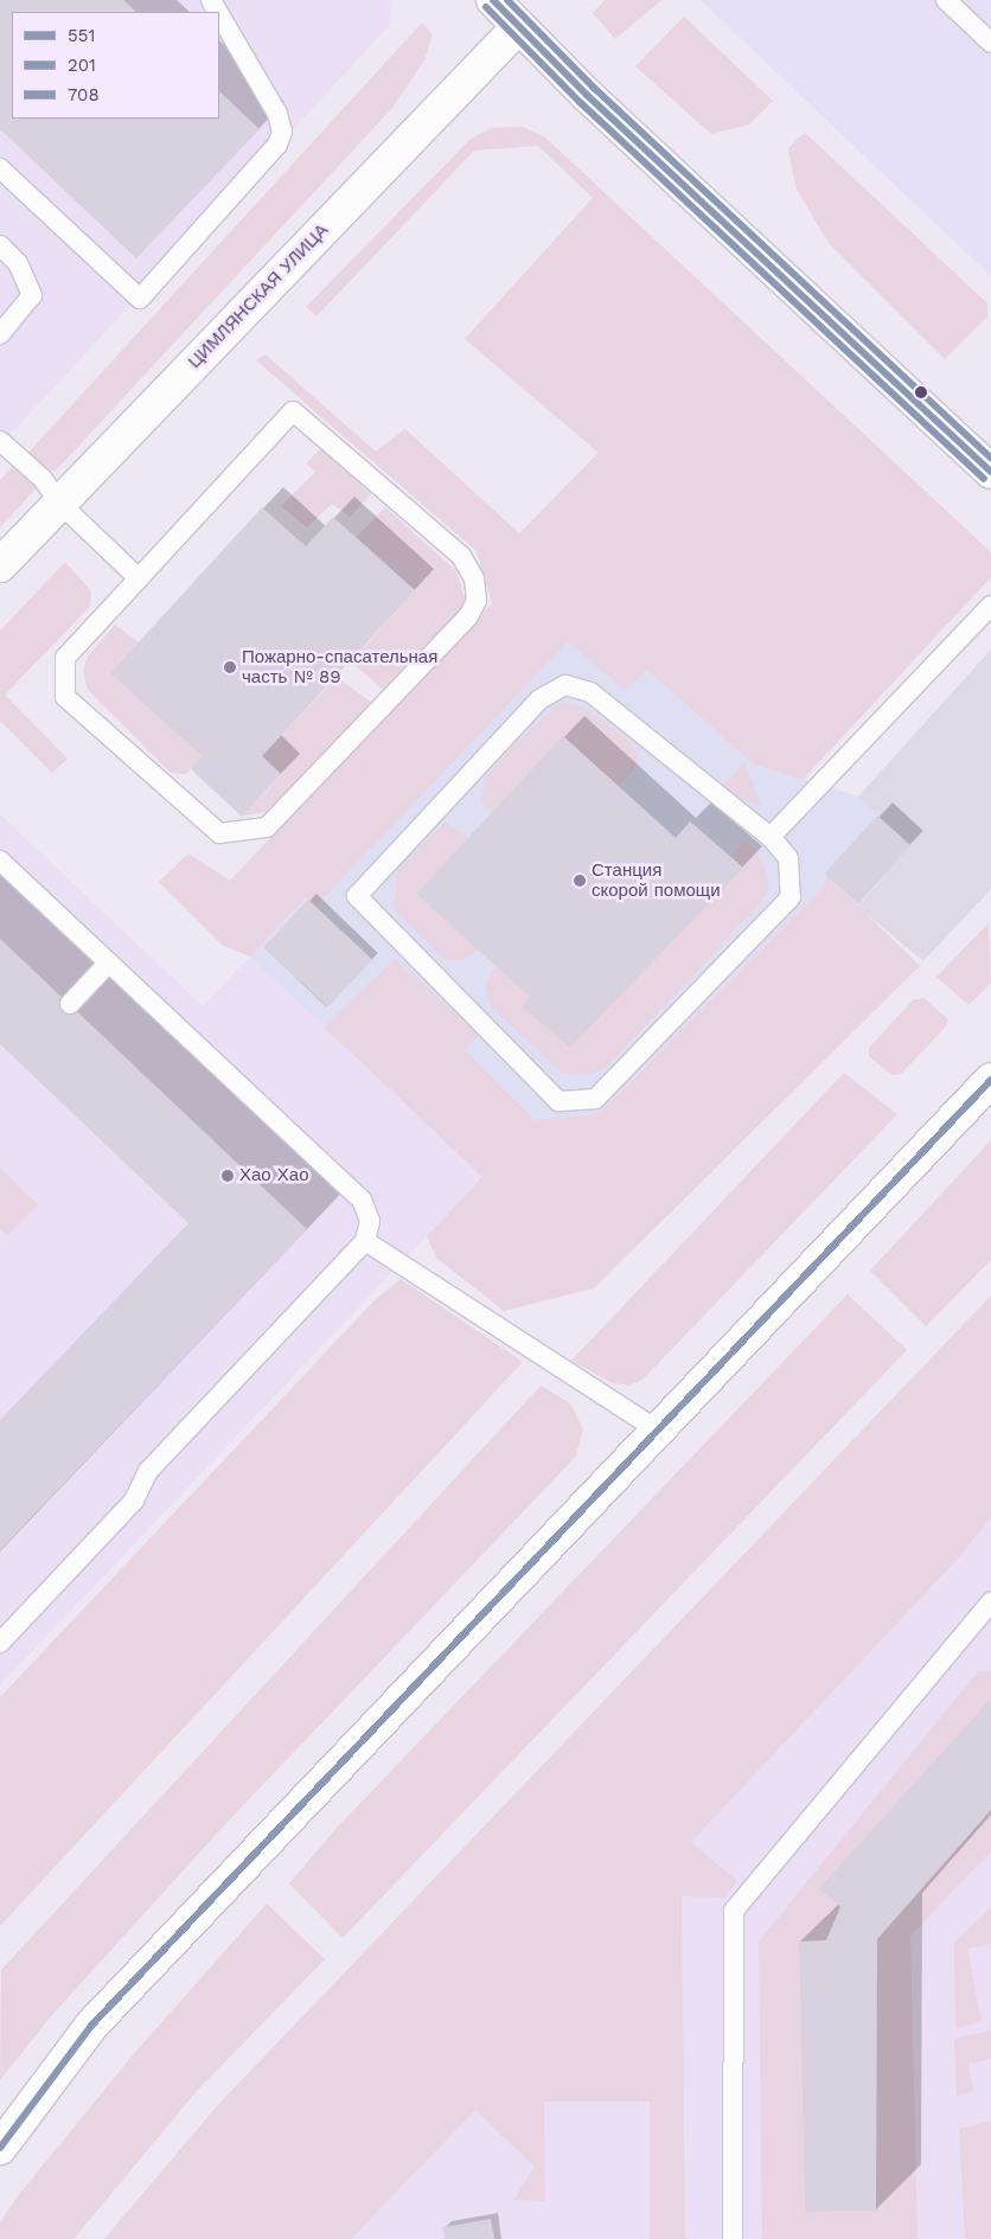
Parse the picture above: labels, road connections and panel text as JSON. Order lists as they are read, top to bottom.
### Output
{
  "streets": {
    "street": ["ЦИМЛЯНСКАЯ УЛИЦА"]
  },
  "places": ["Пожарно-спасательная часть № 89", "Станция скорой помощи", "Хао Хао"],
  "lines": ["transit line 551", "transit line 708", "transit line 201"],
  "legend": ["551", "201", "708"]
}
